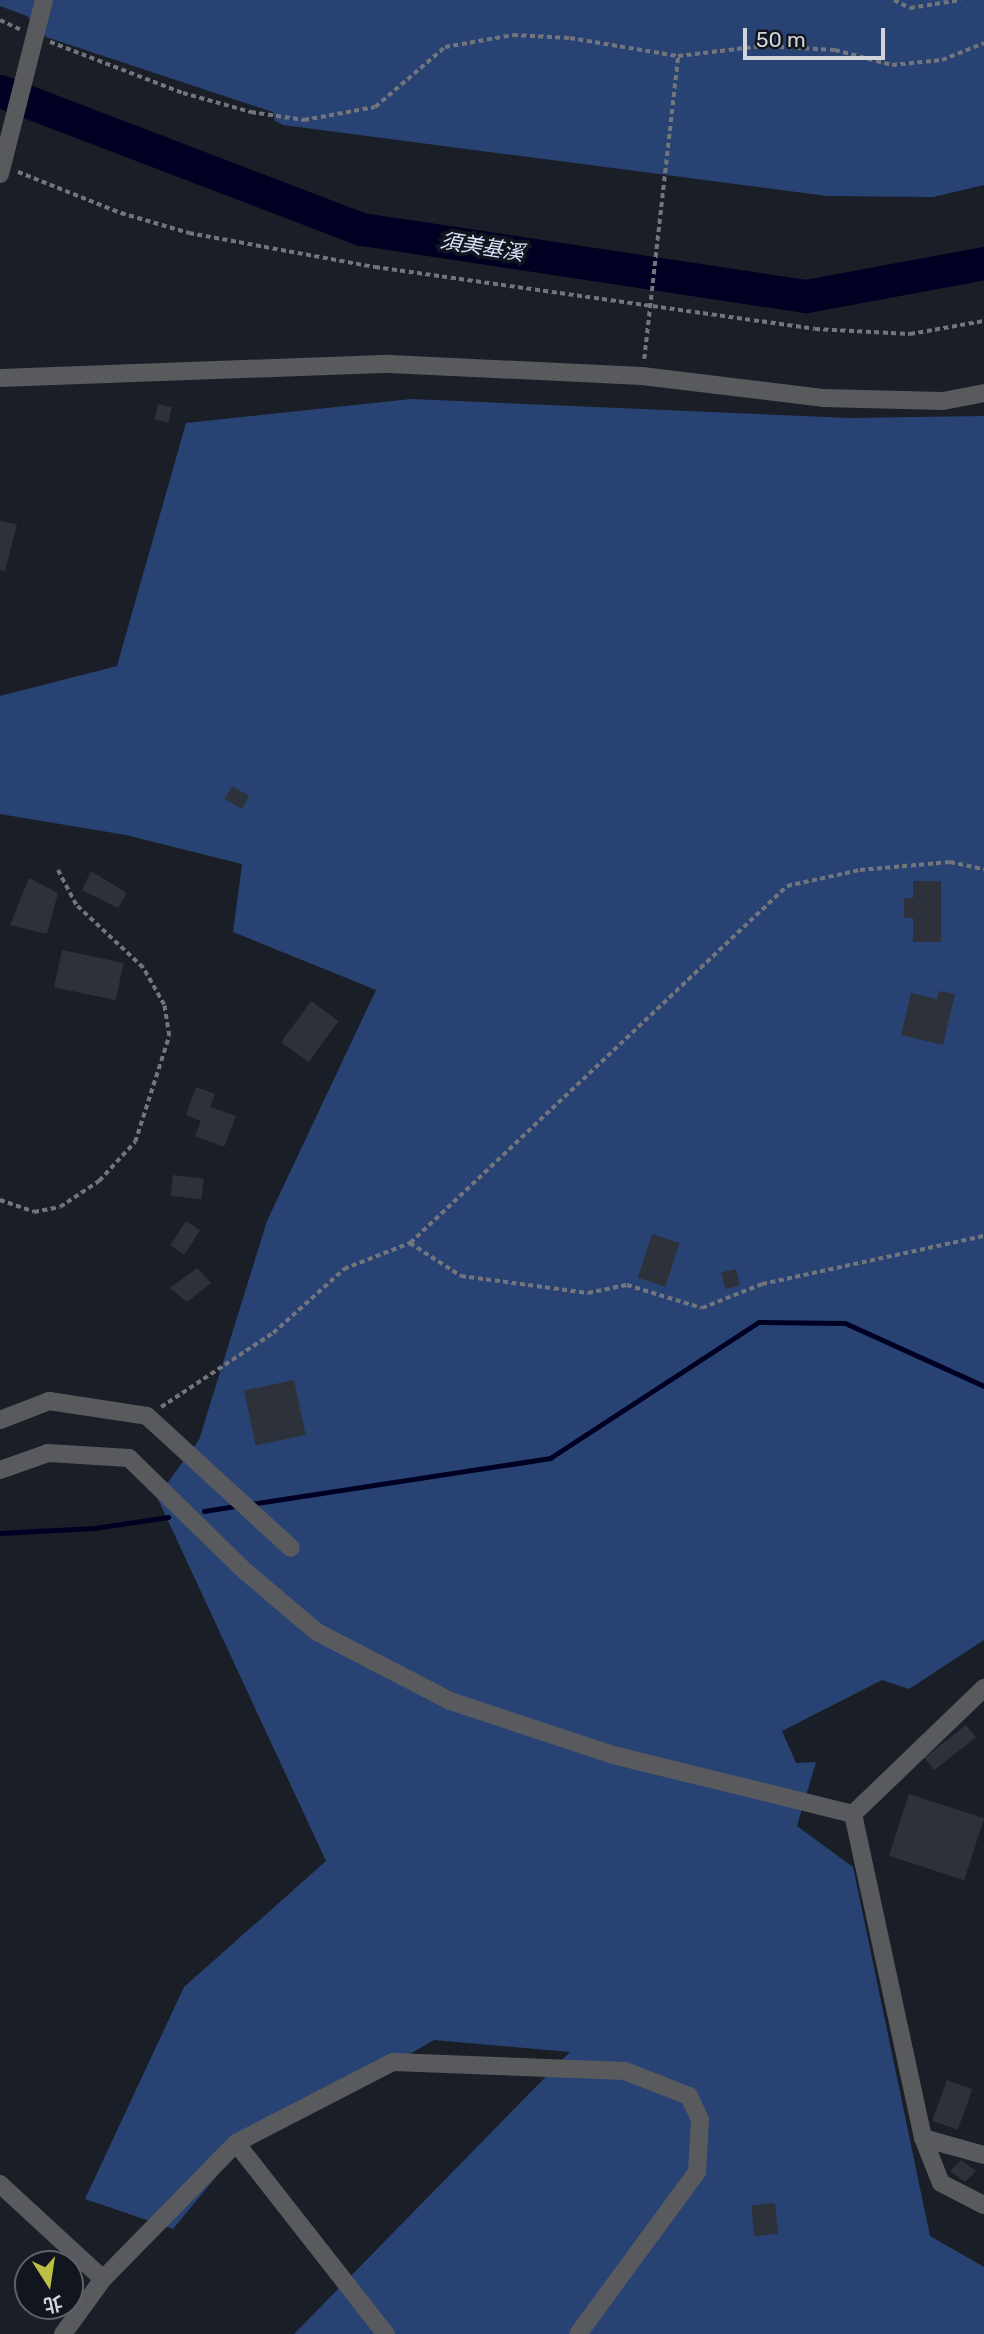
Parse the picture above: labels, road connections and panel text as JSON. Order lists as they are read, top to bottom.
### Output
{
  "water": ["須美基溪"],
  "scale_bar": "50 m",
  "north": "bottom"
}
